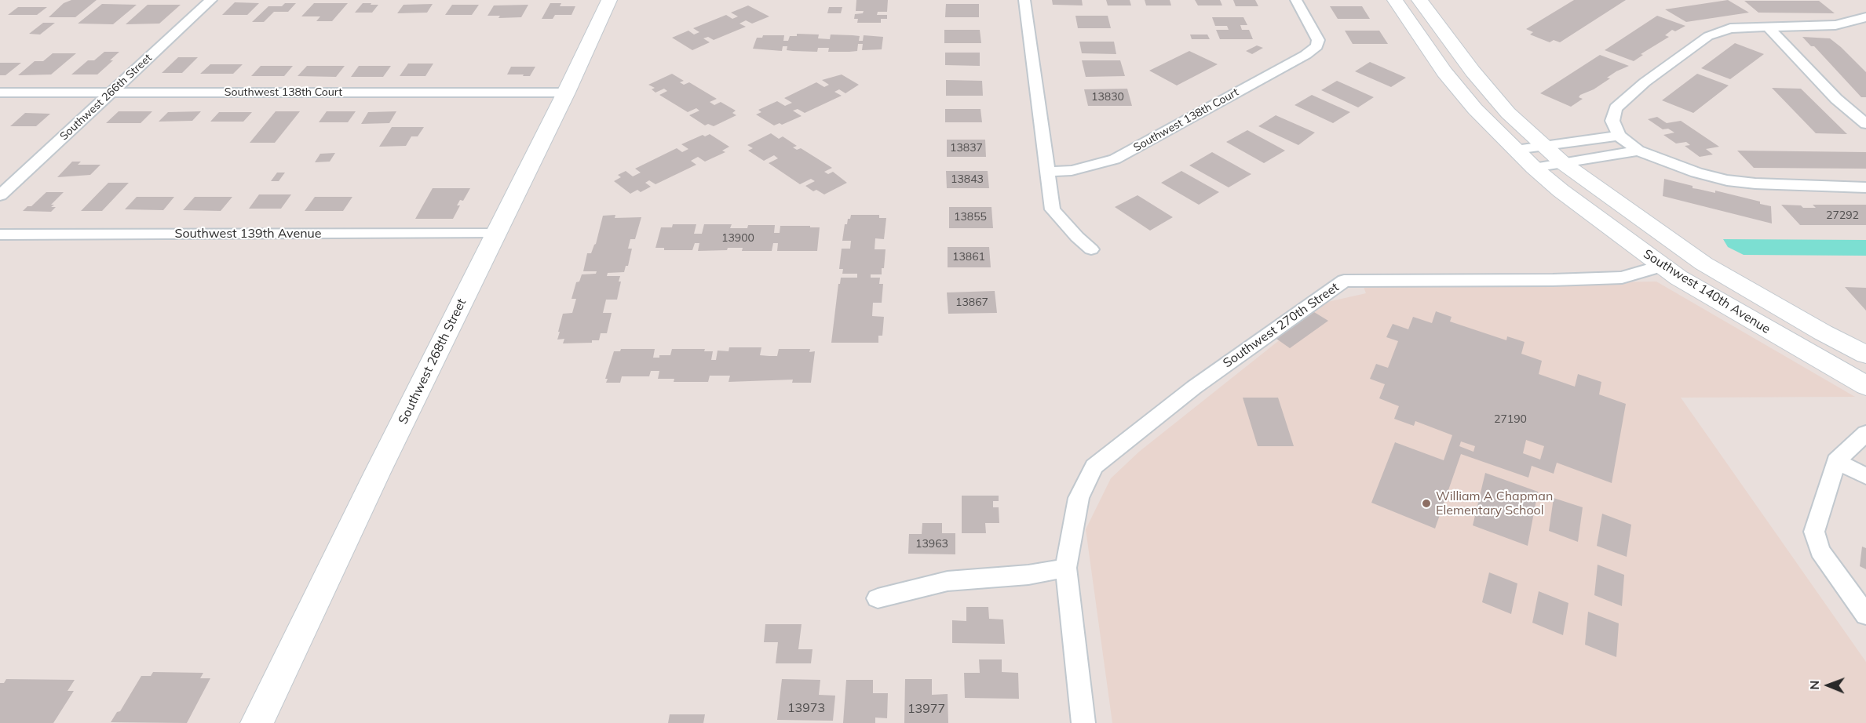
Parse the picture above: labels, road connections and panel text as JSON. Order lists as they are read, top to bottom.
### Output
{
  "streets": {
    "street": [
      "Southwest 138th Court",
      "Southwest 266th Street",
      "Southwest 139th Avenue",
      "Southwest 140th Avenue",
      "Southwest 270th Street",
      "Southwest 268th Street"
    ]
  },
  "crossings": [
    ["Southwest 138th Court", "Southwest 266th Street"],
    ["Southwest 138th Court", "Southwest 268th Street"],
    ["Southwest 139th Avenue", "Southwest 268th Street"],
    ["Southwest 140th Avenue", "Southwest 270th Street"]
  ],
  "places": ["William A Chapman Elementary School"],
  "house_numbers": [
    "13830",
    "13837",
    "13843",
    "27292",
    "13855",
    "13900",
    "13861",
    "13867",
    "27190",
    "13963",
    "13973",
    "13977"
  ],
  "north": "left"
}
